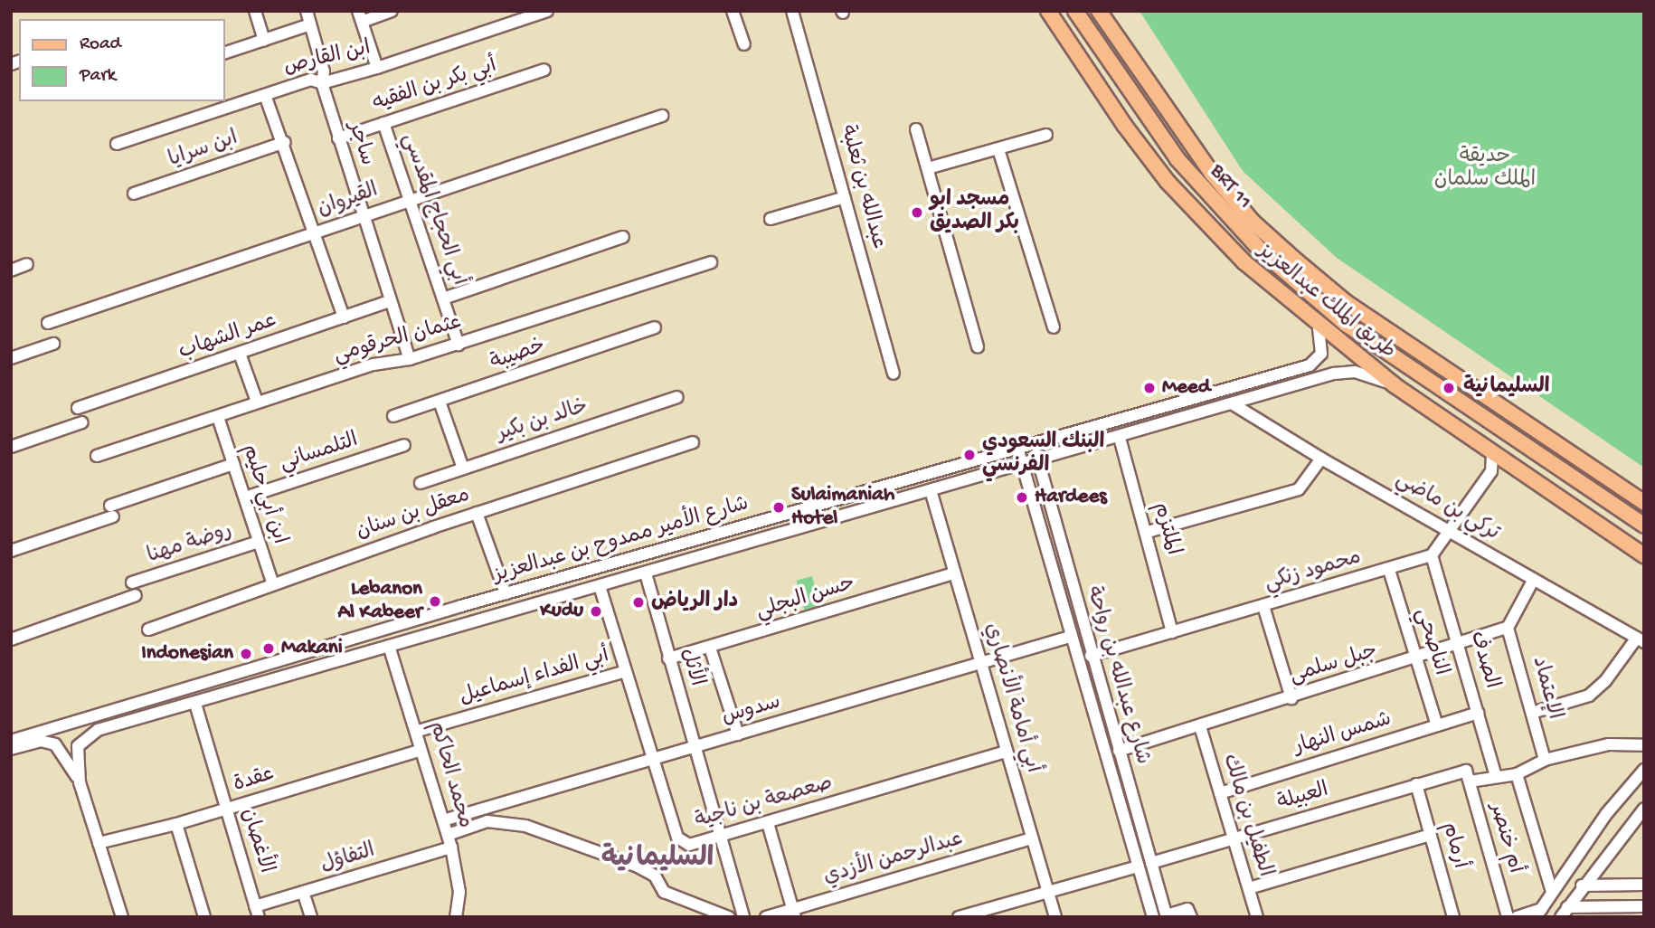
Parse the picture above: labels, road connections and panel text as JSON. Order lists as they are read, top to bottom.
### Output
{
  "streets": {
    "main road": ["BRT 11", "طريق الملك عبدالعزيز"],
    "street": [
      "ابن القارص",
      "أبي بكر بن الفقيه",
      "ساجر",
      "ابن سرايا",
      "عبدالله بن ثعلبة",
      "القيروان",
      "أبي الحجاج المقدسي",
      "عمر الشهاب",
      "عثمان الحرقومي",
      "خصيبة",
      "خالد بن بكير",
      "التلمساني",
      "ابن أبي حليم",
      "تركي بن ماضي",
      "معقل بن سنان",
      "الملتزم",
      "شارع الأمير ممدوح بن عبدالعزيز",
      "روضة مهنا",
      "محمود زنكي",
      "حسن البجلي",
      "الناصحي",
      "الصدف",
      "جبل سلمى",
      "الأثل",
      "شارع عبدالله بن رواحة",
      "أبي الفداء إسماعيل",
      "الإعتماد",
      "أبي أمامة الأنصاري",
      "سدوس",
      "شمس النهار",
      "محمد الحاكم",
      "عقدة",
      "العبيلة",
      "صعصعة بن ناجية",
      "الطفيل بن مالك",
      "أم خنصر",
      "الأغصان",
      "أرمام",
      "التفاؤل",
      "عبدالرحمن الأزدي"
    ]
  },
  "crossings": [
    ["ابن القارص", "ساجر"],
    ["أبي بكر بن الفقيه", "ساجر"],
    ["أبي بكر بن الفقيه", "أبي الحجاج المقدسي"],
    ["ساجر", "القيروان"],
    ["ساجر", "عمر الشهاب"],
    ["ساجر", "عثمان الحرقومي"],
    ["القيروان", "أبي الحجاج المقدسي"],
    ["أبي الحجاج المقدسي", "عثمان الحرقومي"],
    ["طريق الملك عبدالعزيز", "شارع الأمير ممدوح بن عبدالعزيز"],
    ["عثمان الحرقومي", "ابن أبي حليم"],
    ["التلمساني", "ابن أبي حليم"],
    ["ابن أبي حليم", "معقل بن سنان"],
    ["ابن أبي حليم", "روضة مهنا"],
    ["تركي بن ماضي", "شارع الأمير ممدوح بن عبدالعزيز"],
    ["الملتزم", "شارع الأمير ممدوح بن عبدالعزيز"],
    ["الملتزم", "محمود زنكي"],
    ["شارع الأمير ممدوح بن عبدالعزيز", "الأثل"],
    ["شارع الأمير ممدوح بن عبدالعزيز", "شارع عبدالله بن رواحة"],
    ["شارع الأمير ممدوح بن عبدالعزيز", "أبي أمامة الأنصاري"],
    ["شارع الأمير ممدوح بن عبدالعزيز", "محمد الحاكم"],
    ["شارع الأمير ممدوح بن عبدالعزيز", "صعصعة بن ناجية"],
    ["شارع الأمير ممدوح بن عبدالعزيز", "الأغصان"],
    ["محمود زنكي", "الناصحي"],
    ["محمود زنكي", "الصدف"],
    ["محمود زنكي", "شارع عبدالله بن رواحة"],
    ["حسن البجلي", "الأثل"],
    ["حسن البجلي", "أبي أمامة الأنصاري"],
    ["الناصحي", "جبل سلمى"],
    ["الناصحي", "شمس النهار"],
    ["الصدف", "جبل سلمى"],
    ["الصدف", "شمس النهار"],
    ["الصدف", "العبيلة"],
    ["جبل سلمى", "شارع عبدالله بن رواحة"],
    ["جبل سلمى", "الإعتماد"],
    ["جبل سلمى", "الطفيل بن مالك"],
    ["الأثل", "سدوس"],
    ["الأثل", "صعصعة بن ناجية"],
    ["شارع عبدالله بن رواحة", "سدوس"],
    ["شارع عبدالله بن رواحة", "العبيلة"],
    ["أبي الفداء إسماعيل", "محمد الحاكم"],
    ["أبي الفداء إسماعيل", "صعصعة بن ناجية"],
    ["الإعتماد", "العبيلة"],
    ["أبي أمامة الأنصاري", "سدوس"],
    ["أبي أمامة الأنصاري", "صعصعة بن ناجية"],
    ["أبي أمامة الأنصاري", "عبدالرحمن الأزدي"],
    ["سدوس", "محمد الحاكم"],
    ["سدوس", "صعصعة بن ناجية"],
    ["شمس النهار", "الطفيل بن مالك"],
    ["محمد الحاكم", "عقدة"],
    ["محمد الحاكم", "التفاؤل"],
    ["عقدة", "الأغصان"],
    ["العبيلة", "الطفيل بن مالك"],
    ["العبيلة", "أم خنصر"],
    ["العبيلة", "أرمام"],
    ["الأغصان", "التفاؤل"]
  ],
  "districts": ["السليمانية"],
  "parks": ["حديقة الملك سلمان"],
  "places": [
    "مسجد ابو بكر الصديق",
    "Meed",
    "السليمانية",
    "البنك السعودي الفرنسي",
    "Hardees",
    "Sulaimaniah Hotel",
    "Lebanon Al Kabeer",
    "دار الرياض",
    "Kudu",
    "Makani",
    "Indonesian"
  ],
  "legend": ["Road", "Park"]
}
